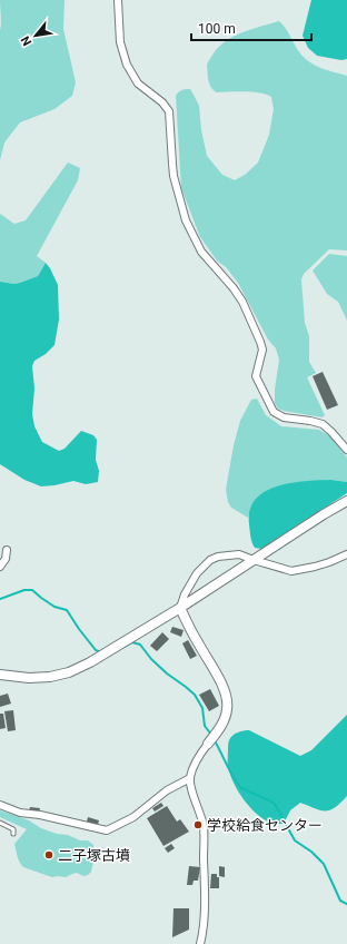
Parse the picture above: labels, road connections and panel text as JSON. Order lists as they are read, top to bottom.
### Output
{
  "places": ["学校給食センター", "二子塚古墳"],
  "scale_bar": "100 m",
  "north": "bottom left"
}
